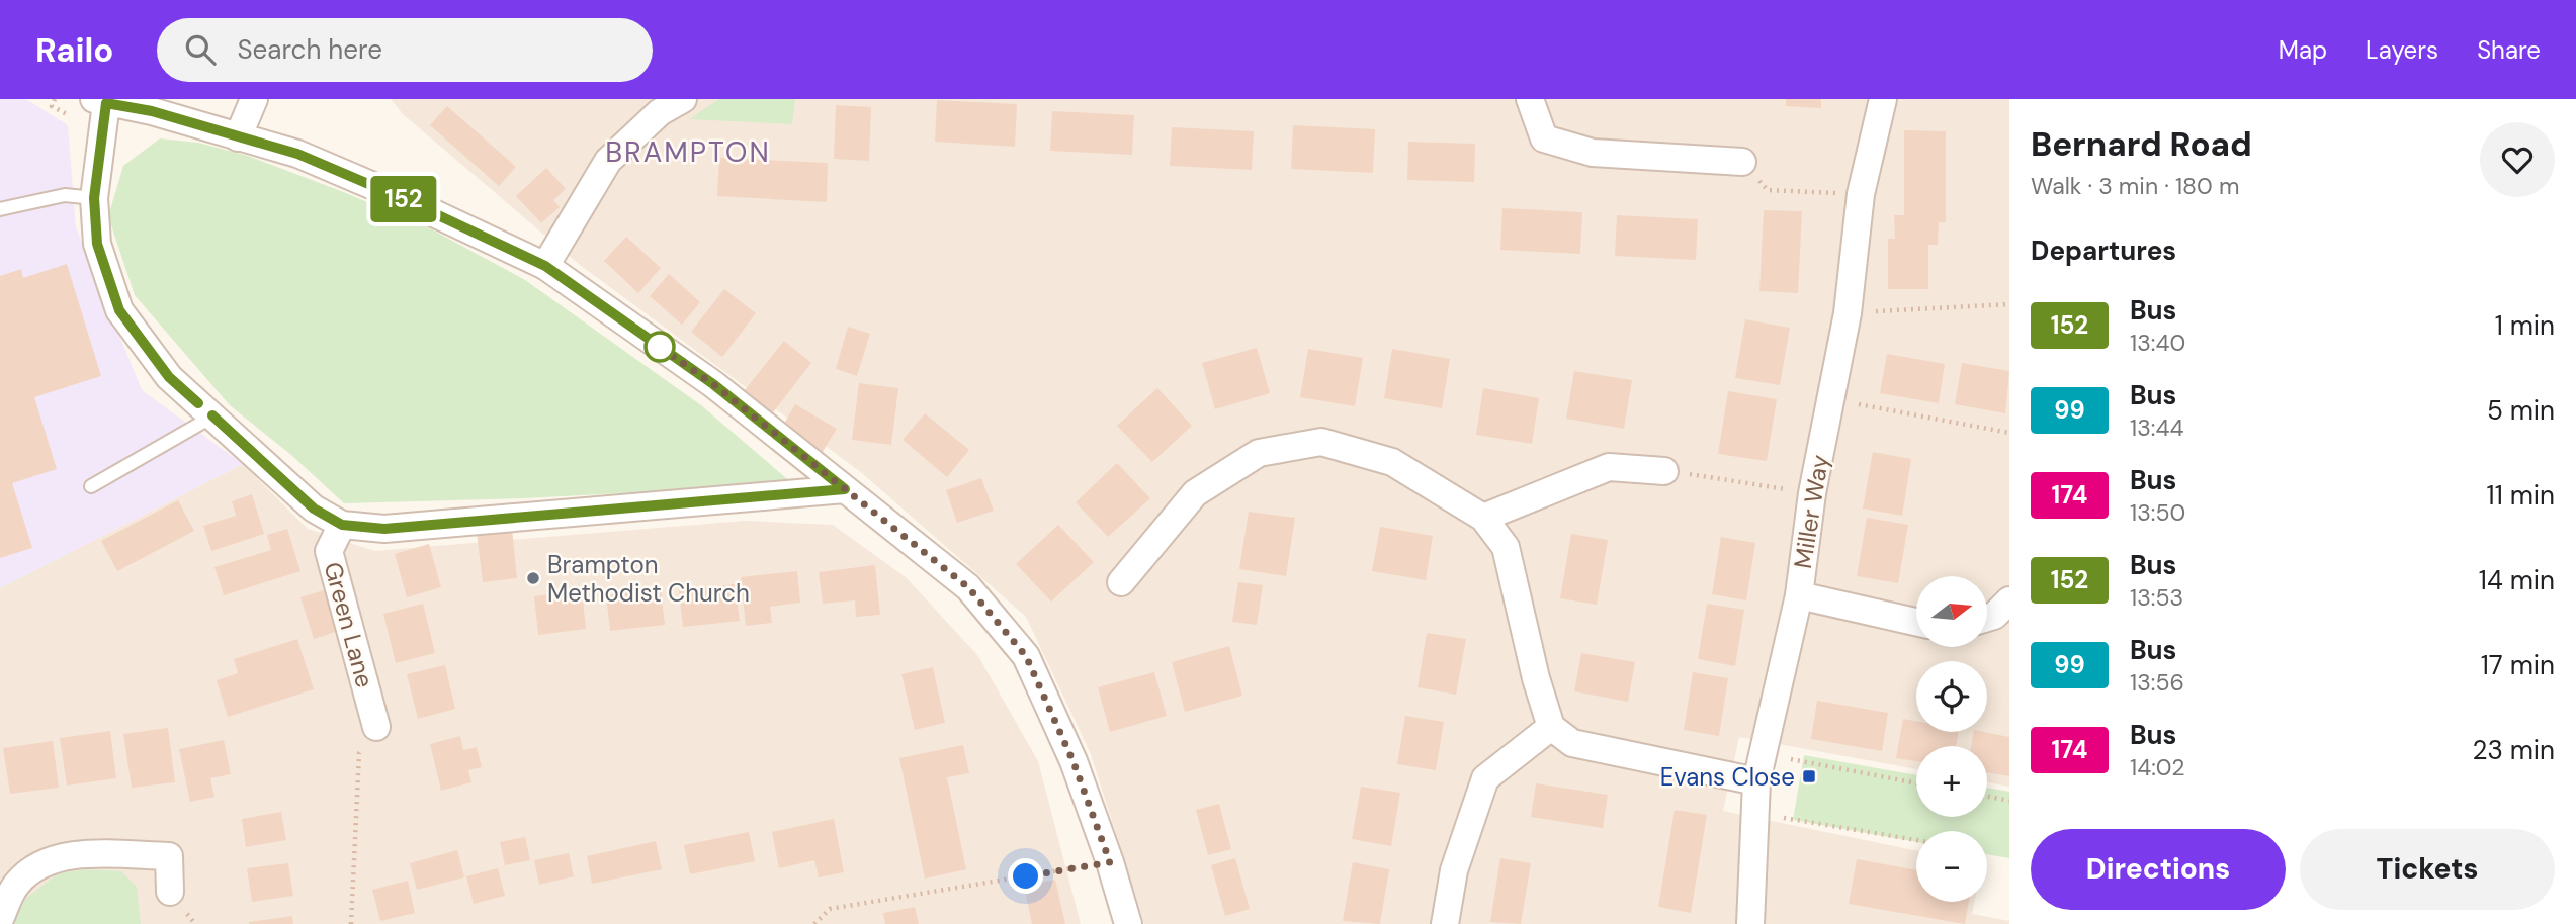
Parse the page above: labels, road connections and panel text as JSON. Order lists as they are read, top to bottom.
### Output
{
  "streets": {
    "street": ["Miller Way", "Green Lane"]
  },
  "districts": ["BRAMPTON"],
  "places": {
    "other": ["Brampton Methodist Church"],
    "transit": ["Evans Close"]
  },
  "lines": ["bus line 152"],
  "north": "right",
  "page": {
    "header": "Railo",
    "search": "Search here",
    "nav": ["Map", "Layers", "Share"],
    "on_map": "152",
    "heading": [
      ["Bernard Road", "Walk · 3 min · 180 m"],
      "Departures"
    ],
    "list": [
      {
        "mark": "152",
        "name": "Bus",
        "note": "13:40",
        "value": "1 min"
      },
      {
        "mark": "99",
        "name": "Bus",
        "note": "13:44",
        "value": "5 min"
      },
      {
        "mark": "174",
        "name": "Bus",
        "note": "13:50",
        "value": "11 min"
      },
      {
        "mark": "152",
        "name": "Bus",
        "note": "13:53",
        "value": "14 min"
      },
      {
        "mark": "99",
        "name": "Bus",
        "note": "13:56",
        "value": "17 min"
      },
      {
        "mark": "174",
        "name": "Bus",
        "note": "14:02",
        "value": "23 min"
      }
    ],
    "map_buttons": ["+", "−"],
    "buttons": ["Directions", "Tickets"]
  }
}
